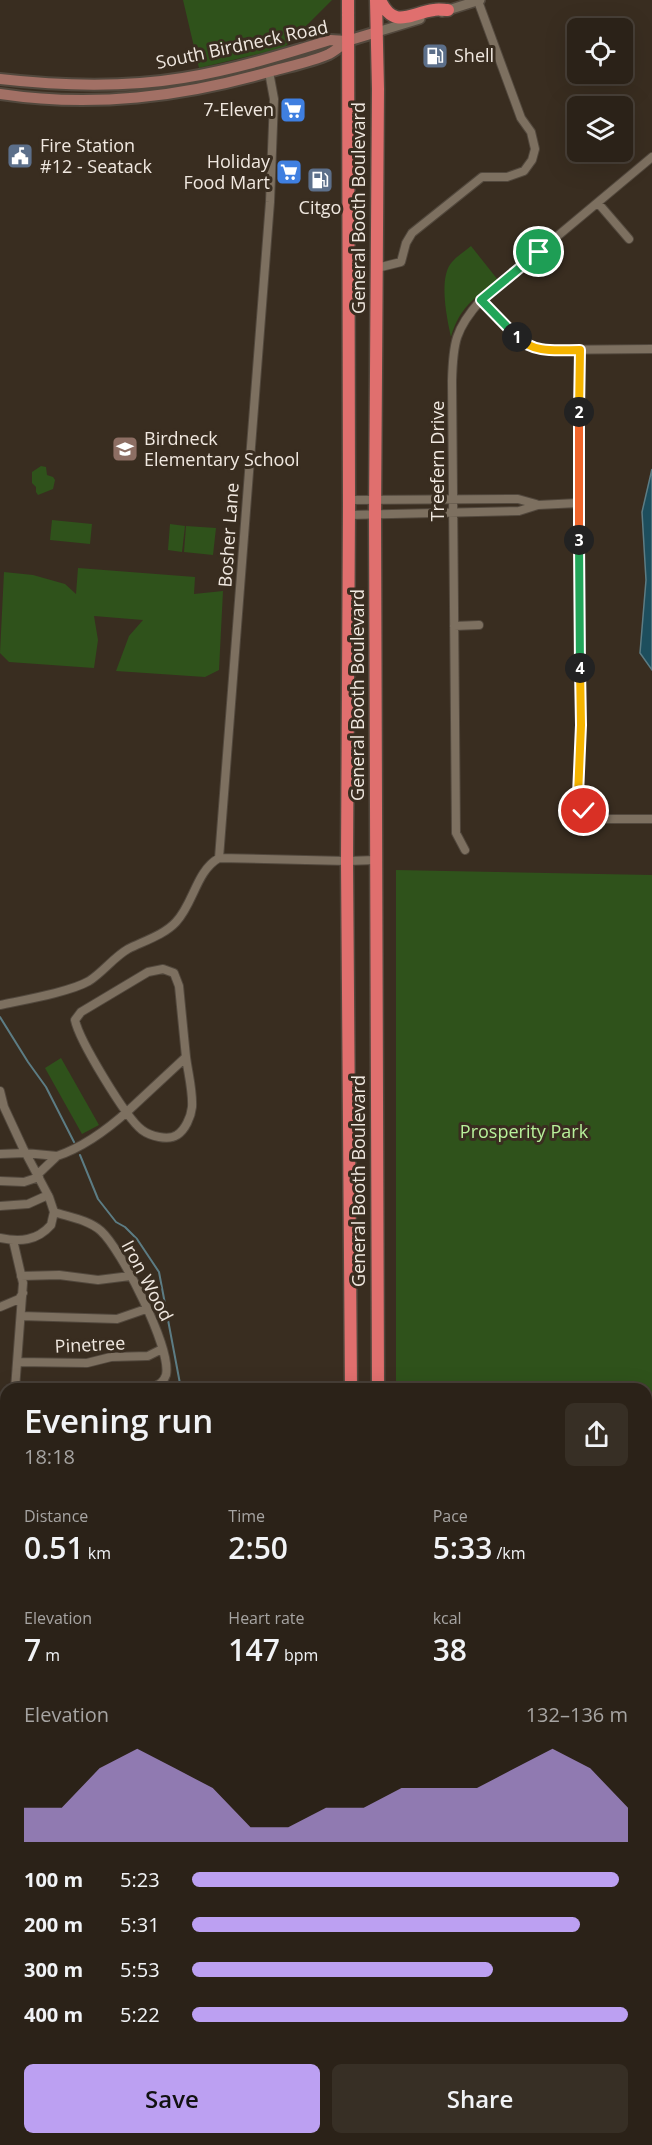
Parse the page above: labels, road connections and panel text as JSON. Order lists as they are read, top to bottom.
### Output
{
  "streets": {
    "highway": ["General Booth Boulevard"],
    "main road": ["South Birdneck Road"],
    "street": [
      "Treefern Drive",
      "Bosher Lane",
      "Iron Wood",
      "Pinetree"
    ]
  },
  "crossings": [
    ["South Birdneck Road", "General Booth Boulevard"],
    ["South Birdneck Road", "Bosher Lane"],
    ["Iron Wood", "Pinetree"]
  ],
  "parks": ["Prosperity Park"],
  "places": {
    "fuel station": ["Shell", "Citgo"],
    "supermarket": ["7-Eleven", "Holiday Food Mart"],
    "public building": ["Fire Station #12 - Seatack"],
    "school or university": ["Birdneck Elementary School"]
  },
  "page": {
    "pins": [
      "1",
      "2",
      "3",
      "4"
    ],
    "heading": ["Evening run", "18:18"],
    "stats": [
      ["Distance", "0.51 km"],
      ["Time", "2:50"],
      ["Pace", "5:33 /km"],
      ["Elevation", "7 m"],
      ["Heart rate", "147 bpm"],
      ["kcal", "38"]
    ],
    "chart": ["Elevation", "132–136 m"],
    "list": [
      {
        "name": "100 m",
        "note": "5:23"
      },
      {
        "name": "200 m",
        "note": "5:31"
      },
      {
        "name": "300 m",
        "note": "5:53"
      },
      {
        "name": "400 m",
        "note": "5:22"
      }
    ],
    "buttons": ["Save", "Share"]
  }
}
